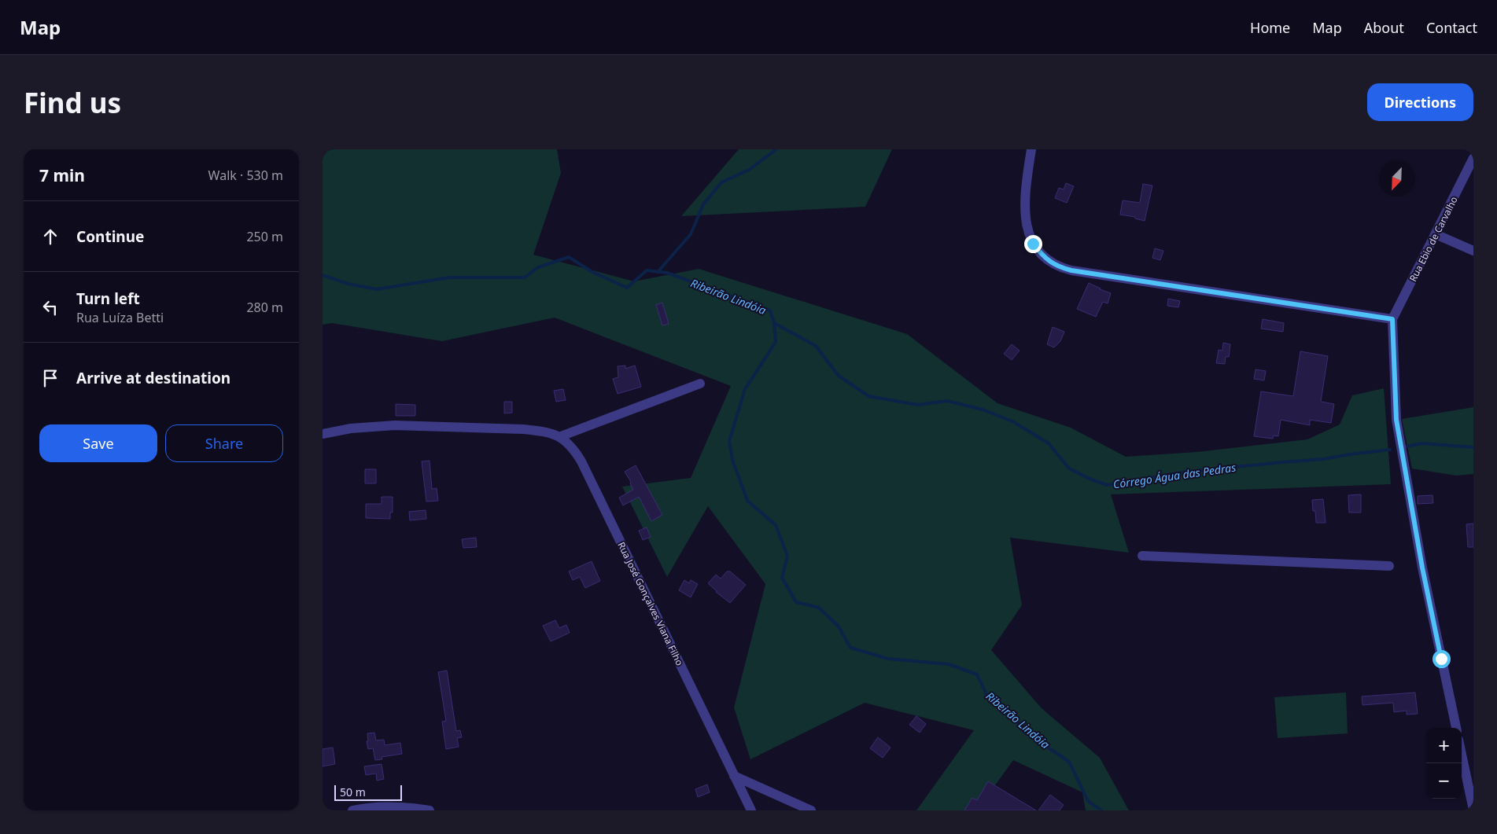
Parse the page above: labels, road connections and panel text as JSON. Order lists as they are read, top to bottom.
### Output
{
  "streets": {
    "street": ["Rua Ebio de Carvalho", "Rua José Gonçalves Viana Filho"]
  },
  "water": ["Ribeirão Lindóia", "Córrego Água das Pedras"],
  "scale_bar": "50 m",
  "north": "bottom left",
  "page": {
    "header": "Map",
    "nav": [
      "Home",
      "Map",
      "About",
      "Contact"
    ],
    "buttons": [
      "Directions",
      ["Save", "Share"]
    ],
    "title": "Find us",
    "heading": ["7 min", "Walk · 530 m"],
    "list": [
      ["Continue", "250 m"],
      ["Turn left", "Rua Luíza Betti", "280 m"],
      "Arrive at destination"
    ],
    "map_buttons": ["+", "−"],
    "scale": "50 m"
  }
}
